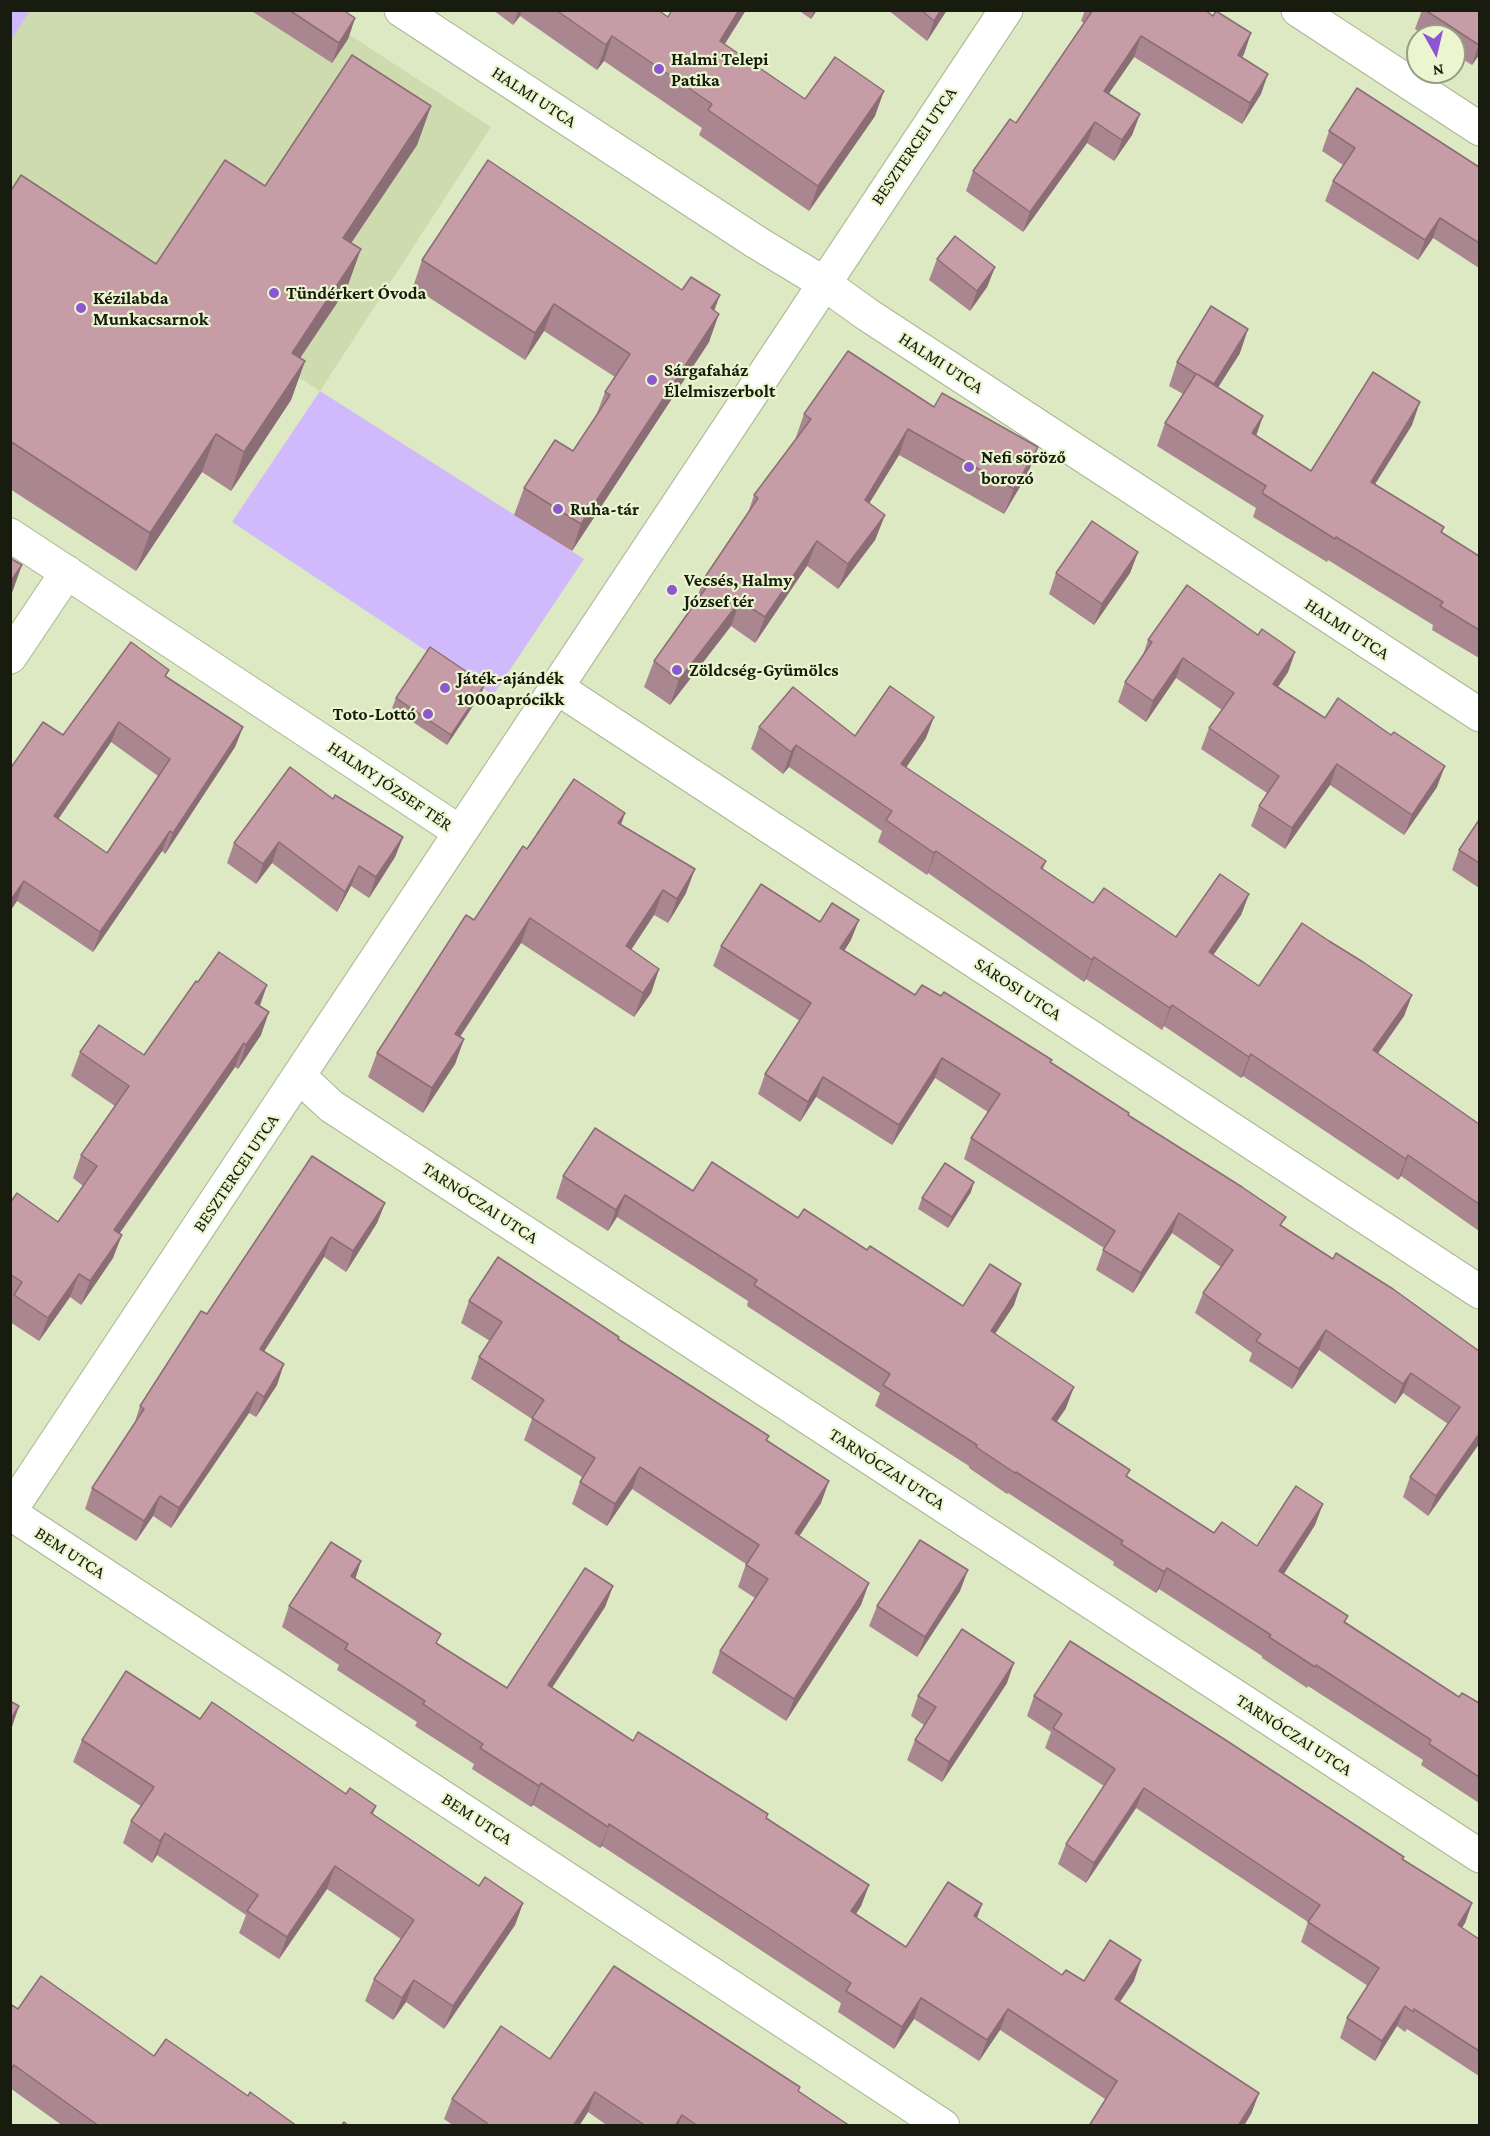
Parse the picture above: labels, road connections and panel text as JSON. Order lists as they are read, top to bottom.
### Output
{
  "streets": {
    "street": [
      "HALMI UTCA",
      "BESZTERCEI UTCA",
      "HALMY JÓZSEF TÉR",
      "SÁROSI UTCA",
      "TARNÓCZAI UTCA",
      "BEM UTCA"
    ]
  },
  "crossings": [
    ["HALMI UTCA", "BESZTERCEI UTCA"],
    ["HALMI UTCA", "HALMY JÓZSEF TÉR"],
    ["BESZTERCEI UTCA", "HALMY JÓZSEF TÉR"],
    ["BESZTERCEI UTCA", "TARNÓCZAI UTCA"],
    ["BESZTERCEI UTCA", "BEM UTCA"],
    ["HALMY JÓZSEF TÉR", "SÁROSI UTCA"]
  ],
  "places": [
    "Halmi Telepi Patika",
    "Tündérkert Óvoda",
    "Kézilabda Munkacsarnok",
    "Sárgafaház Élelmiszerbolt",
    "Nefi söröző borozó",
    "Ruha-tár",
    "Vecsés, Halmy József tér",
    "Zöldcség-Gyümölcs",
    "Játék-ajándék 1000aprócikk",
    "Toto-Lottó"
  ],
  "north": "bottom"
}
